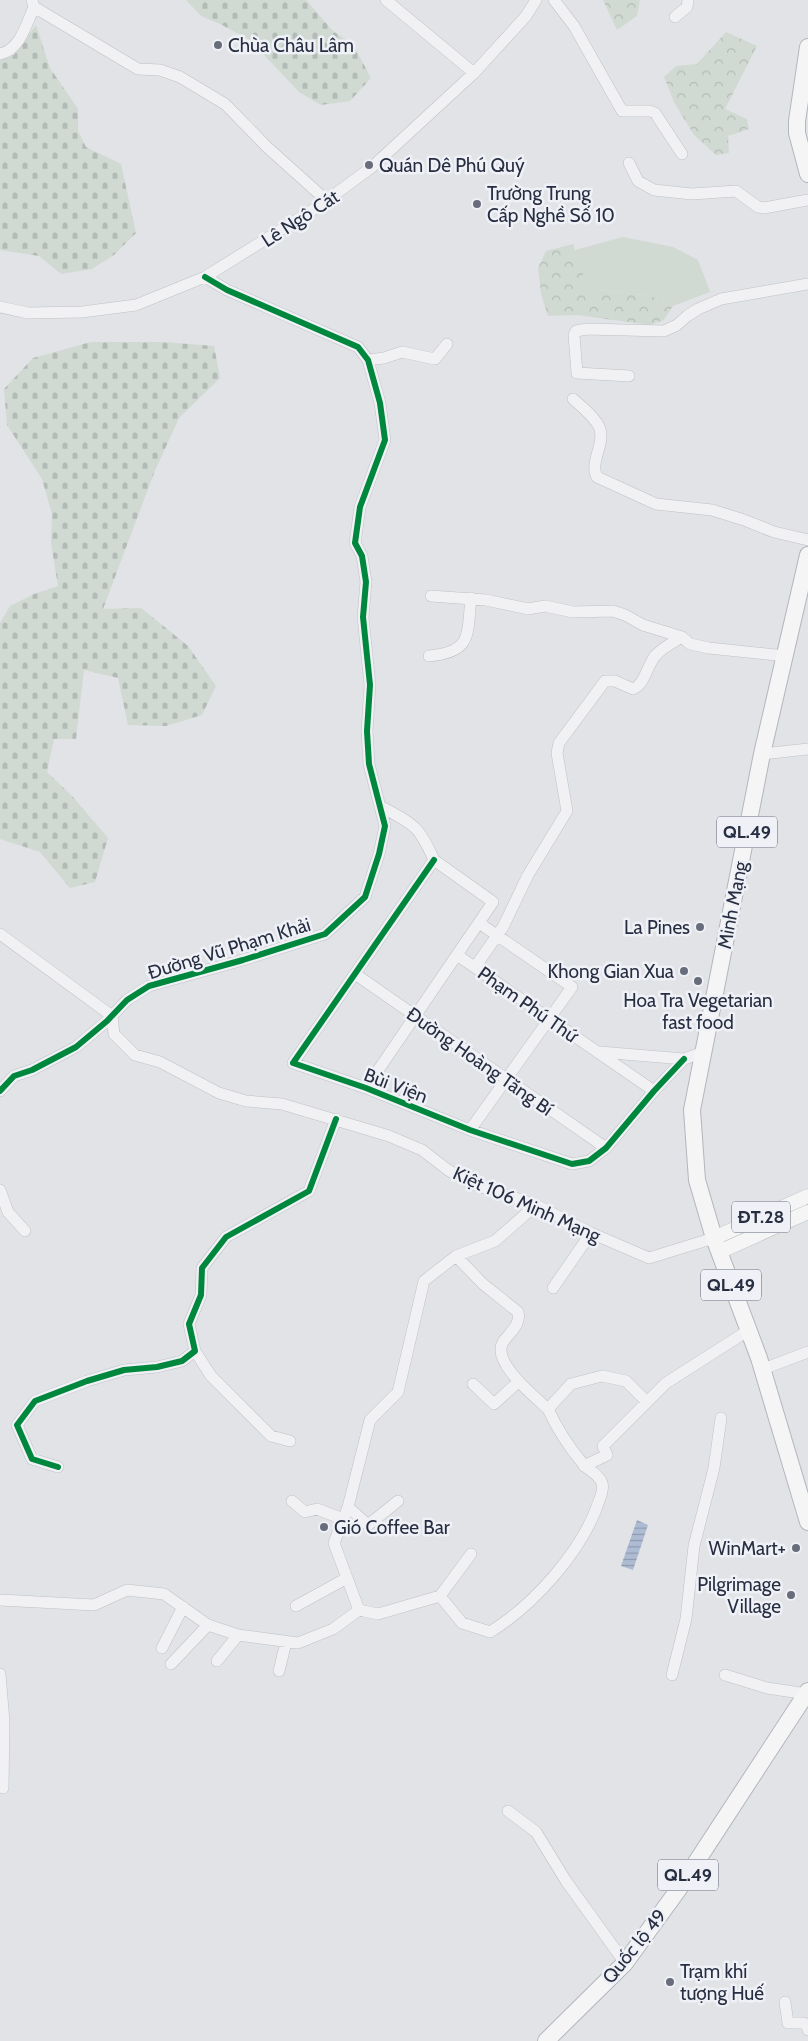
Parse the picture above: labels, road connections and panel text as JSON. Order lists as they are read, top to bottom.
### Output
{
  "streets": {
    "highway": ["QL.49", "Minh Mạng", "Quốc lộ 49"],
    "main road": ["ĐT.28"],
    "street": [
      "Lê Ngô Cát",
      "Đường Vũ Phạm Khải",
      "Phạm Phú Thứ",
      "Đường Hoàng Tăng Bí",
      "Bùi Viện",
      "Kiệt 106 Minh Mạng"
    ]
  },
  "crossings": [
    ["QL.49", "Minh Mạng"],
    ["QL.49", "Kiệt 106 Minh Mạng"],
    ["QL.49", "ĐT.28"],
    ["Minh Mạng", "Phạm Phú Thứ"],
    ["Minh Mạng", "Kiệt 106 Minh Mạng"],
    ["Minh Mạng", "ĐT.28"],
    ["Đường Vũ Phạm Khải", "Kiệt 106 Minh Mạng"],
    ["Phạm Phú Thứ", "Bùi Viện"],
    ["Đường Hoàng Tăng Bí", "Bùi Viện"],
    ["Kiệt 106 Minh Mạng", "ĐT.28"]
  ],
  "places": [
    "Chùa Châu Lâm",
    "Quán Dê Phú Quý",
    "Trường Trung Cấp Nghề Số 10",
    "La Pines",
    "Khong Gian Xua",
    "Hoa Tra Vegetarian fast food",
    "Gió Coffee Bar",
    "WinMart+",
    "Pilgrimage Village",
    "Trạm khí tượng Huế"
  ]
}
